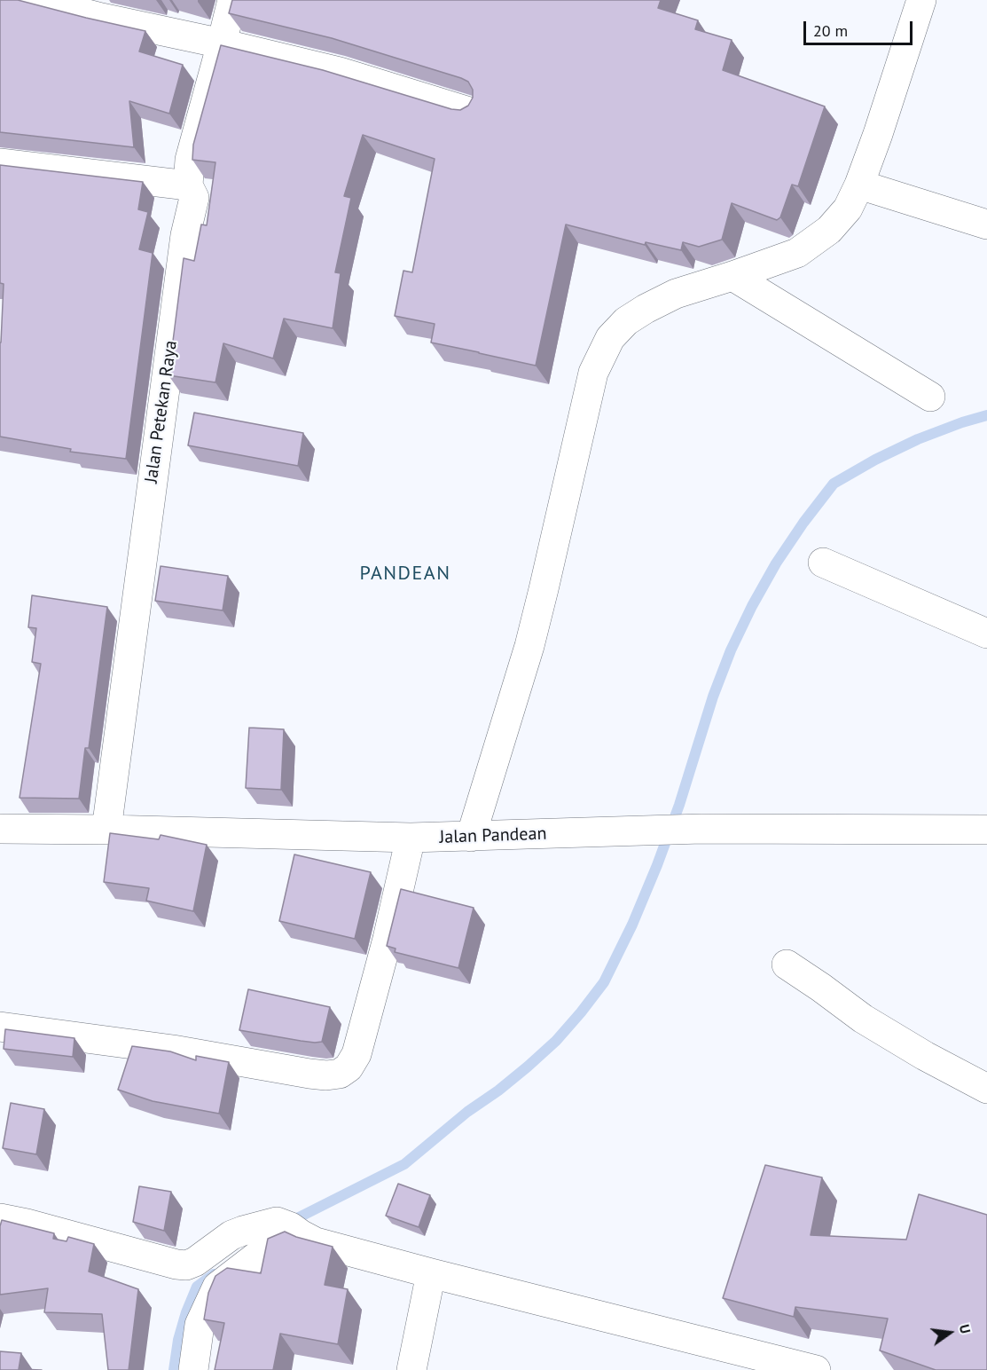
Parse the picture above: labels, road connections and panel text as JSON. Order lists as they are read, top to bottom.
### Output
{
  "streets": {
    "street": ["Jalan Petekan Raya", "Jalan Pandean"]
  },
  "crossings": [
    ["Jalan Petekan Raya", "Jalan Pandean"]
  ],
  "districts": ["PANDEAN"],
  "scale_bar": "20 m",
  "north": "right"
}
